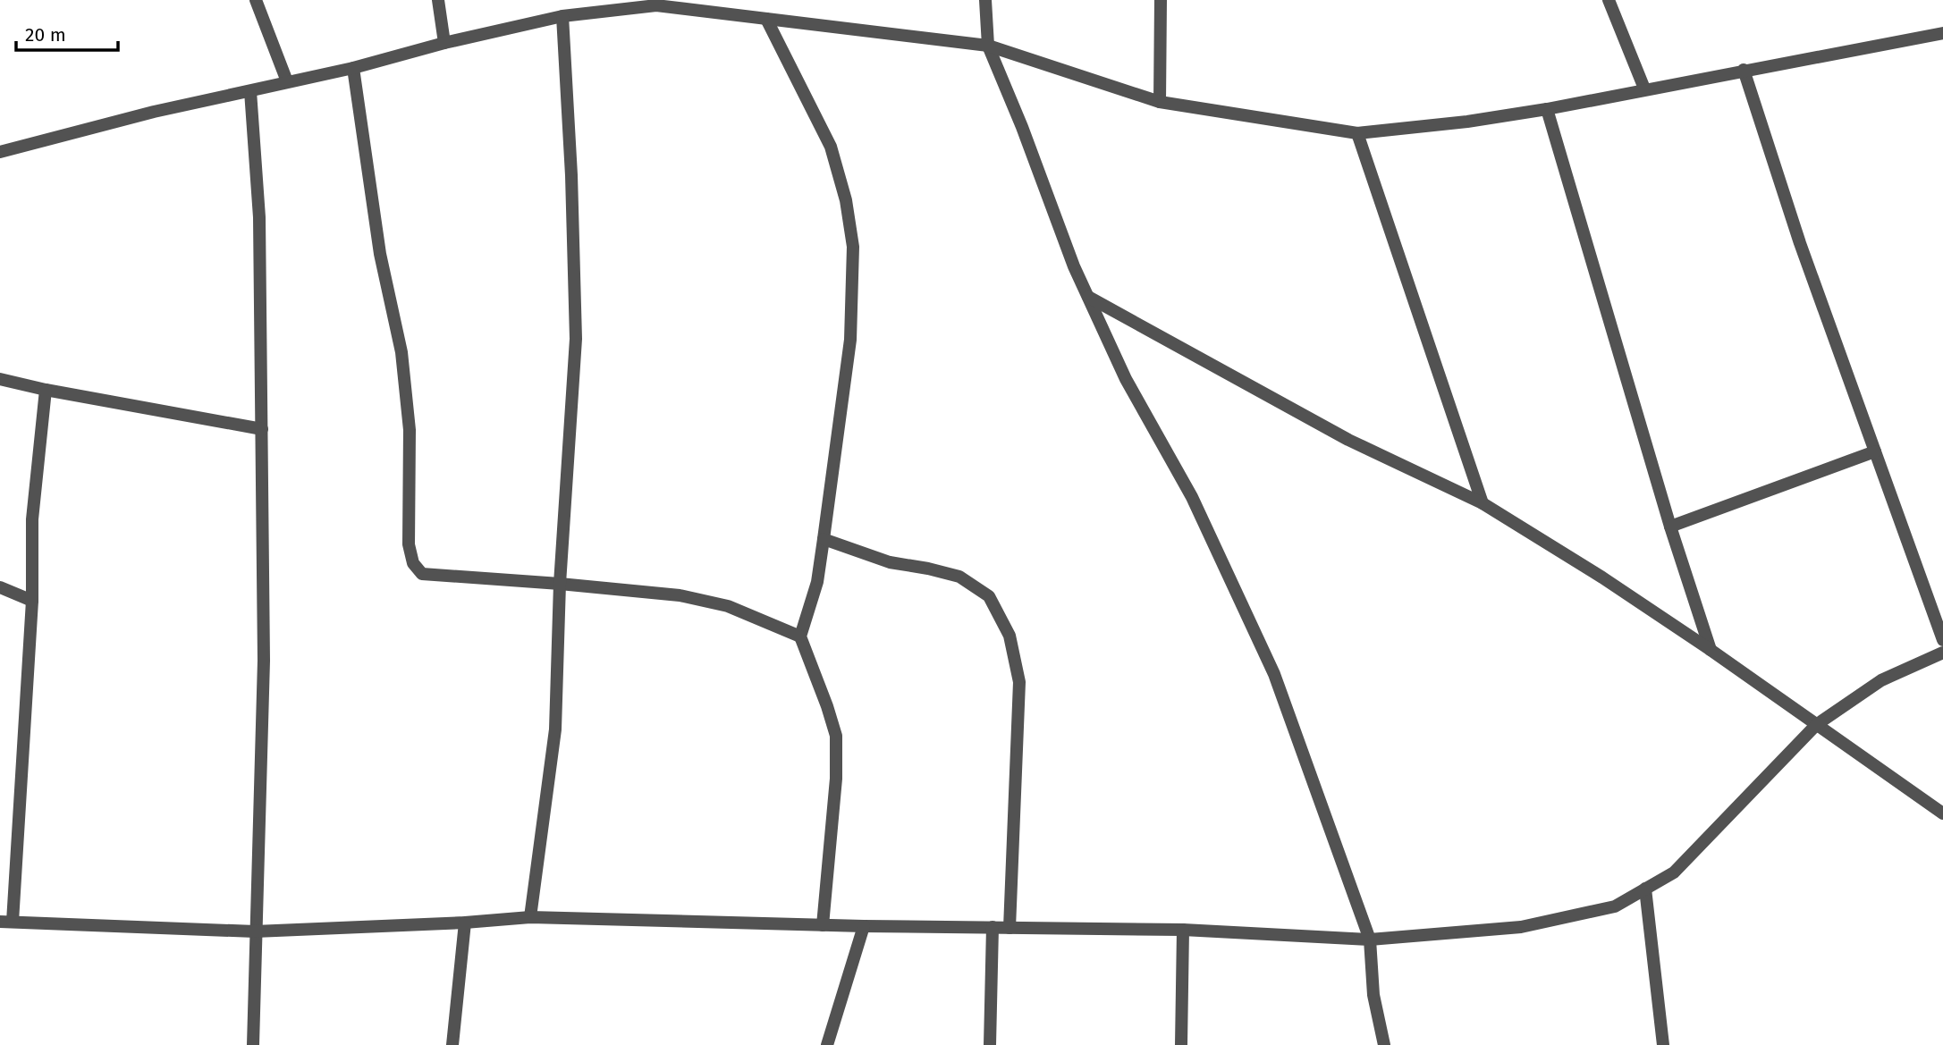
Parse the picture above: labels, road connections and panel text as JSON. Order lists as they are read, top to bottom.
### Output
{
  "scale_bar": "20 m"
}
